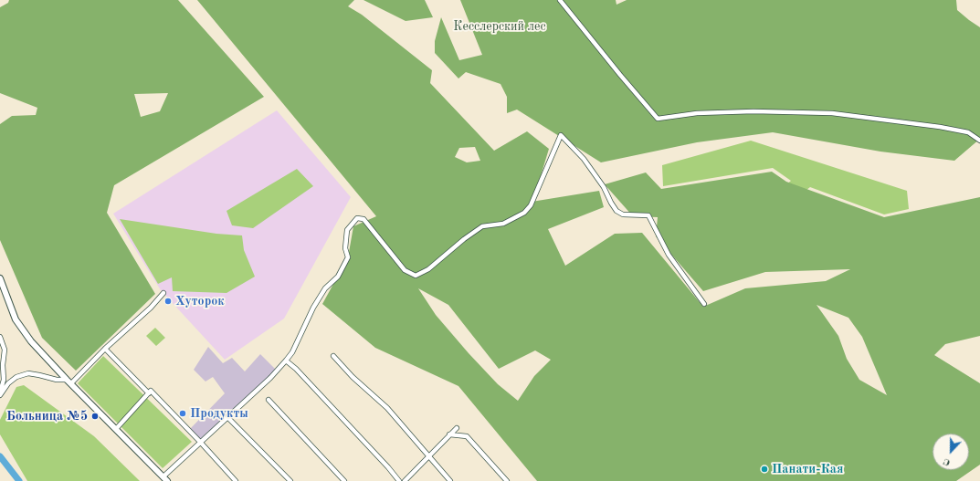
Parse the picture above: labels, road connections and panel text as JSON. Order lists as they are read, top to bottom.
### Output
{
  "parks": ["Кесслерский лес"],
  "places": [
    "Хуторок",
    "Продукты",
    "Больница №5",
    "Панати-Кая"
  ],
  "north": "bottom"
}
